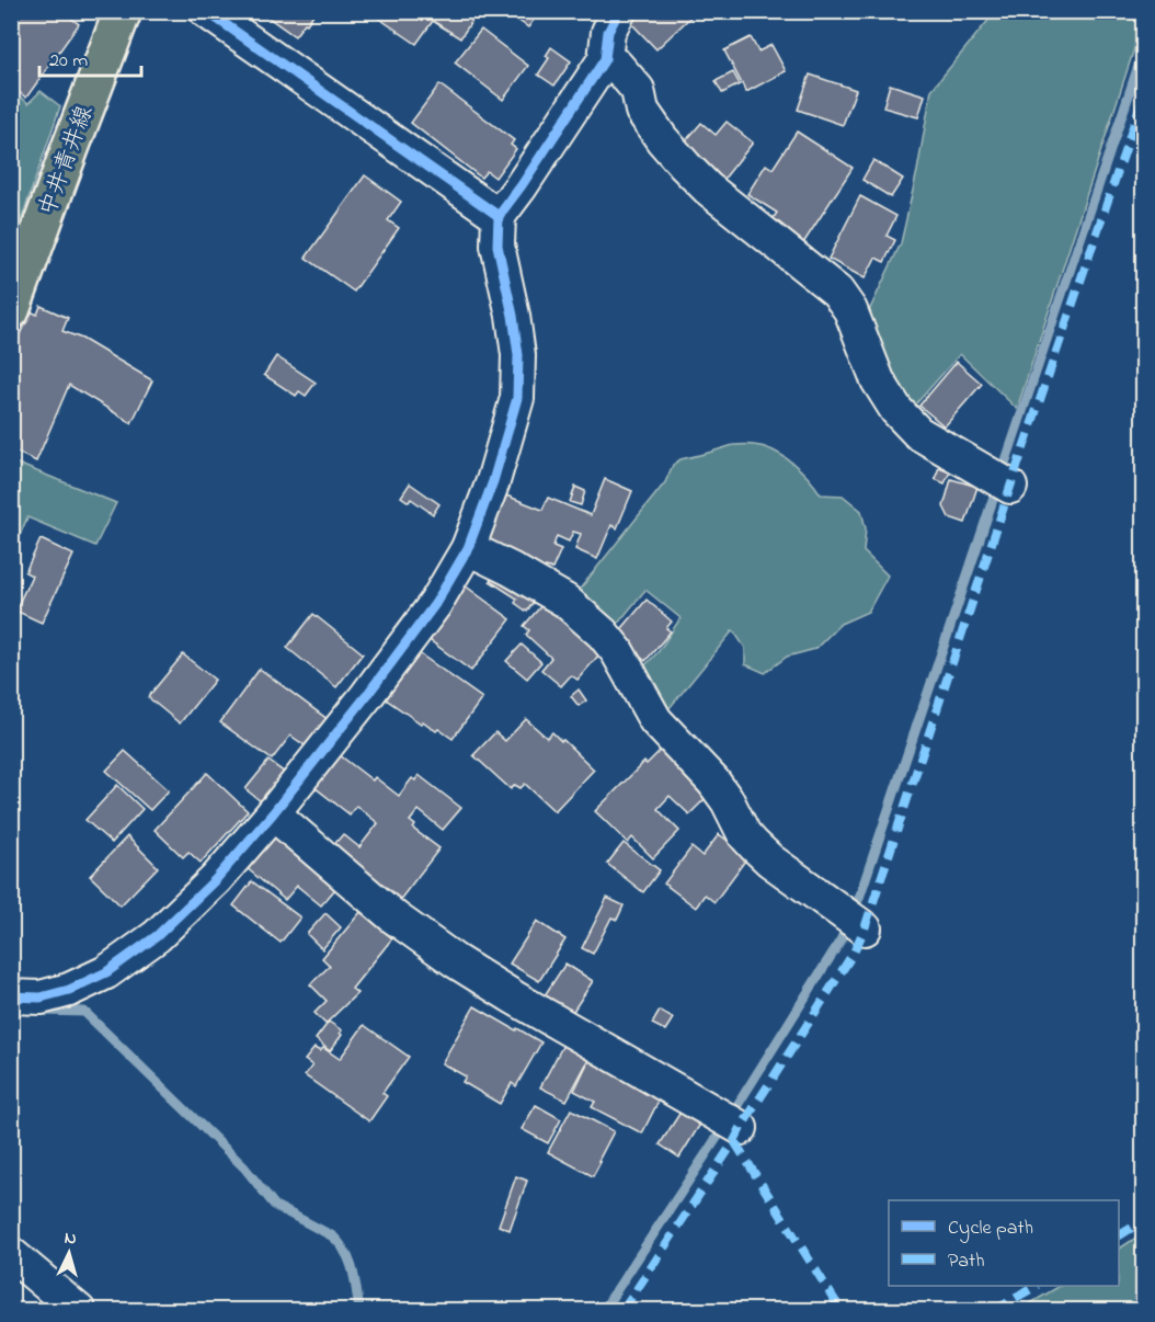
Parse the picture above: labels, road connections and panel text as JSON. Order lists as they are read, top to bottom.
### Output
{
  "streets": {
    "main road": ["中井青井線"]
  },
  "legend": ["Cycle path", "Path"],
  "scale_bar": "20 m",
  "north": "top"
}
